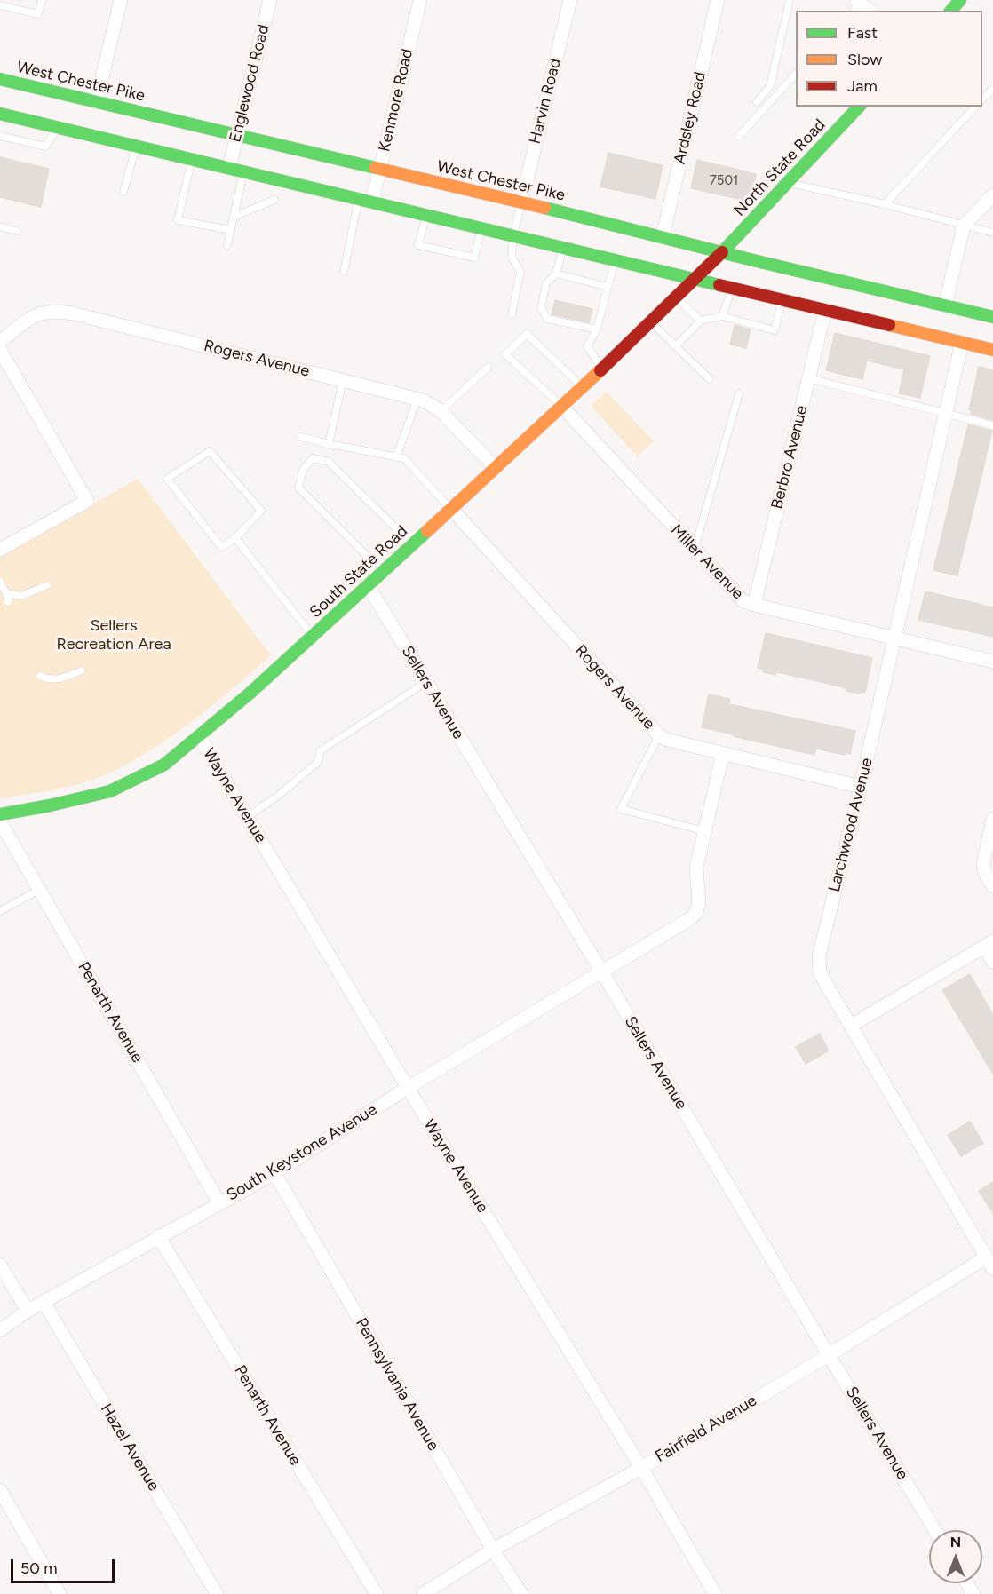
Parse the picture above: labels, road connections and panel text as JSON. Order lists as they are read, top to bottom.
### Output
{
  "streets": {
    "main road": ["West Chester Pike", "North State Road", "South State Road"],
    "street": [
      "Englewood Road",
      "Kenmore Road",
      "Harvin Road",
      "Ardsley Road",
      "Rogers Avenue",
      "Berbro Avenue",
      "Miller Avenue",
      "Sellers Avenue",
      "Wayne Avenue",
      "Larchwood Avenue",
      "Penarth Avenue",
      "South Keystone Avenue",
      "Pennsylvania Avenue",
      "Fairfield Avenue",
      "Hazel Avenue"
    ]
  },
  "crossings": [
    ["West Chester Pike", "Englewood Road"],
    ["West Chester Pike", "Kenmore Road"],
    ["West Chester Pike", "Harvin Road"],
    ["West Chester Pike", "Ardsley Road"],
    ["West Chester Pike", "North State Road"],
    ["North State Road", "South State Road"],
    ["Rogers Avenue", "South State Road"],
    ["Rogers Avenue", "Larchwood Avenue"],
    ["Berbro Avenue", "Miller Avenue"],
    ["Miller Avenue", "South State Road"],
    ["Miller Avenue", "Larchwood Avenue"],
    ["South State Road", "Sellers Avenue"],
    ["South State Road", "Wayne Avenue"],
    ["Sellers Avenue", "South Keystone Avenue"],
    ["Sellers Avenue", "Fairfield Avenue"],
    ["Wayne Avenue", "South Keystone Avenue"],
    ["Wayne Avenue", "Fairfield Avenue"],
    ["Larchwood Avenue", "Fairfield Avenue"],
    ["Penarth Avenue", "South Keystone Avenue"],
    ["South Keystone Avenue", "Pennsylvania Avenue"],
    ["South Keystone Avenue", "Hazel Avenue"],
    ["Pennsylvania Avenue", "Fairfield Avenue"]
  ],
  "parks": ["Sellers Recreation Area"],
  "house_numbers": ["7501"],
  "legend": ["Fast", "Slow", "Jam"],
  "scale_bar": "50 m",
  "north": "top"
}
